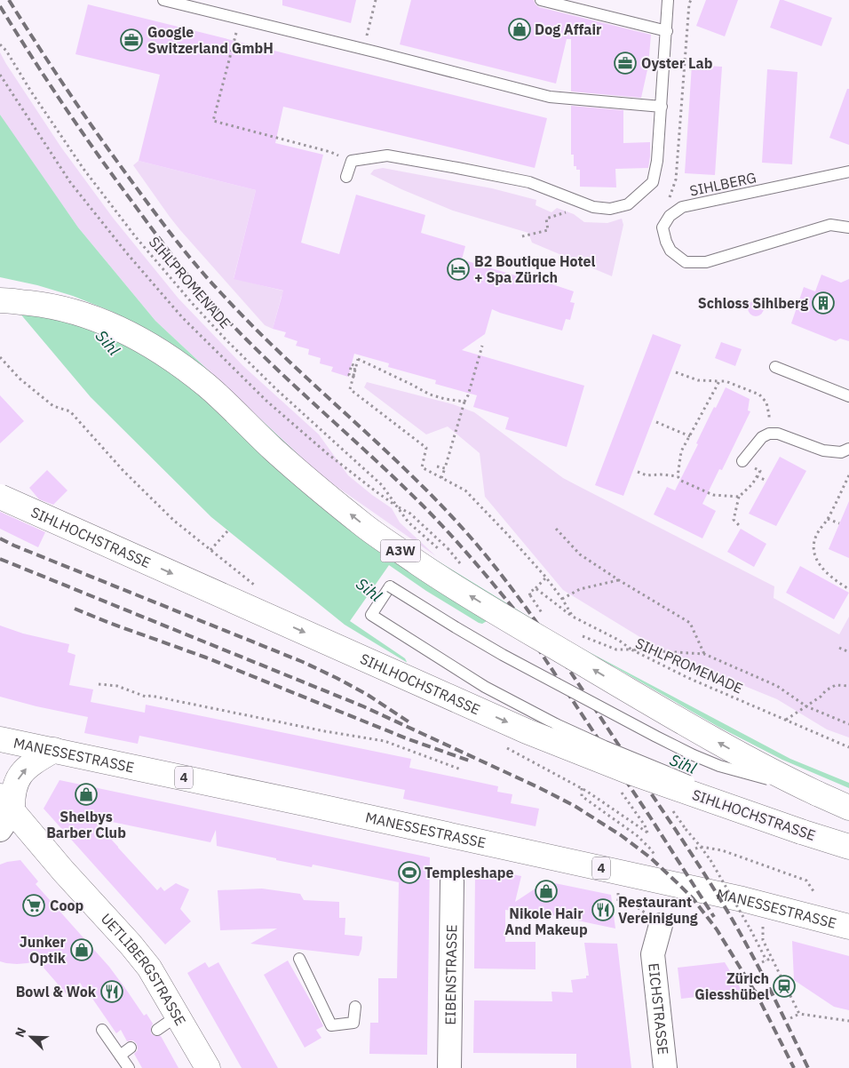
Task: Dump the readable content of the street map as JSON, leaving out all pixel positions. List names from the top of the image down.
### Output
{
  "streets": {
    "main road": [
      "SIHLHOCHSTRASSE",
      "A3W",
      "MANESSESTRASSE",
      "4",
      "UETLIBERGSTRASSE"
    ],
    "street": ["EIBENSTRASSE", "EICHSTRASSE"],
    "lane": ["SIHLBERG"],
    "path": ["SIHLPROMENADE"]
  },
  "water": ["Sihl"],
  "places": {
    "shop": [
      "Dog Affair",
      "Shelbys Barber Club",
      "Nikole Hair And Makeup",
      "Junker Optik"
    ],
    "office": ["Google Switzerland GmbH", "Oyster Lab"],
    "hotel": ["B2 Boutique Hotel + Spa Zürich"],
    "building": ["Schloss Sihlberg"],
    "sports": ["Templeshape"],
    "supermarket": ["Coop"],
    "restaurant": ["Restaurant Vereinigung", "Bowl & Wok"],
    "station": ["Zürich Giesshübel"]
  },
  "north": "top left"
}
